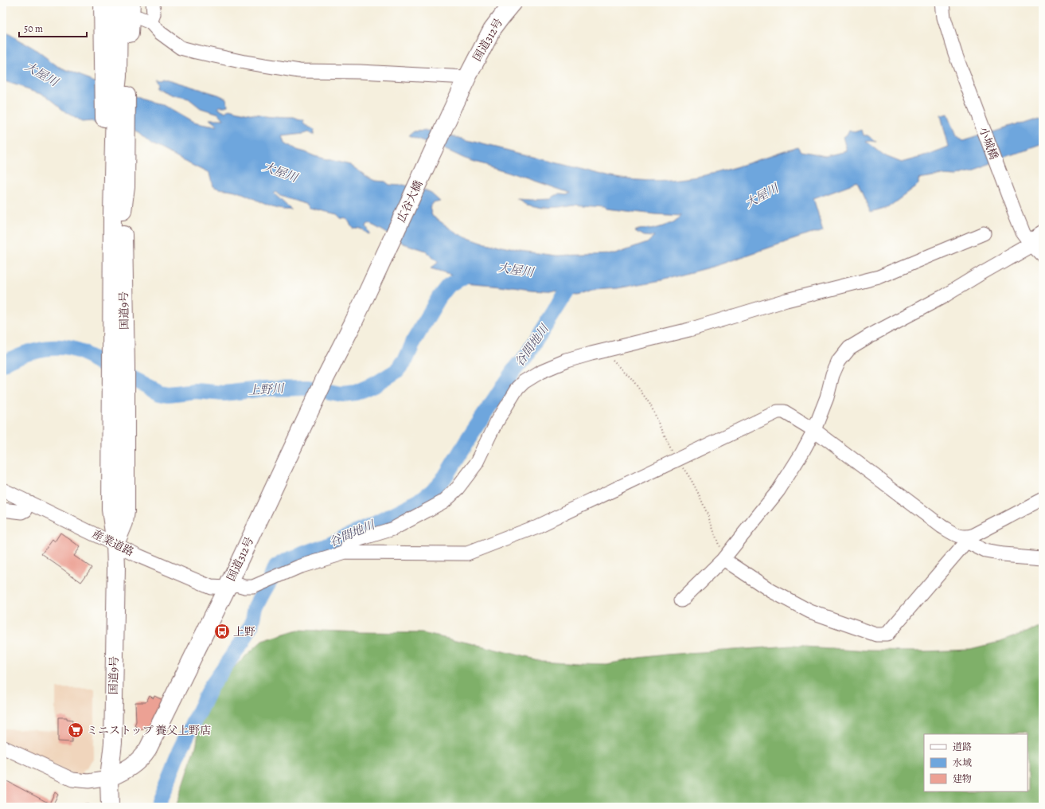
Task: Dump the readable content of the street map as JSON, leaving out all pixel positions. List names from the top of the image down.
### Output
{
  "streets": {
    "highway": ["国道312号", "広谷大橋", "国道9号"],
    "street": ["小城橋", "産業道路"]
  },
  "crossings": [
    ["国道312号", "広谷大橋"],
    ["国道312号", "国道9号"],
    ["国道312号", "産業道路"],
    ["国道9号", "産業道路"]
  ],
  "water": ["大屋川", "谷間地川", "上野川"],
  "places": {
    "bus stop": ["上野"],
    "supermarket": ["ミニストップ 養父上野店"]
  },
  "legend": ["道路", "水域", "建物"],
  "scale_bar": "50 m"
}
